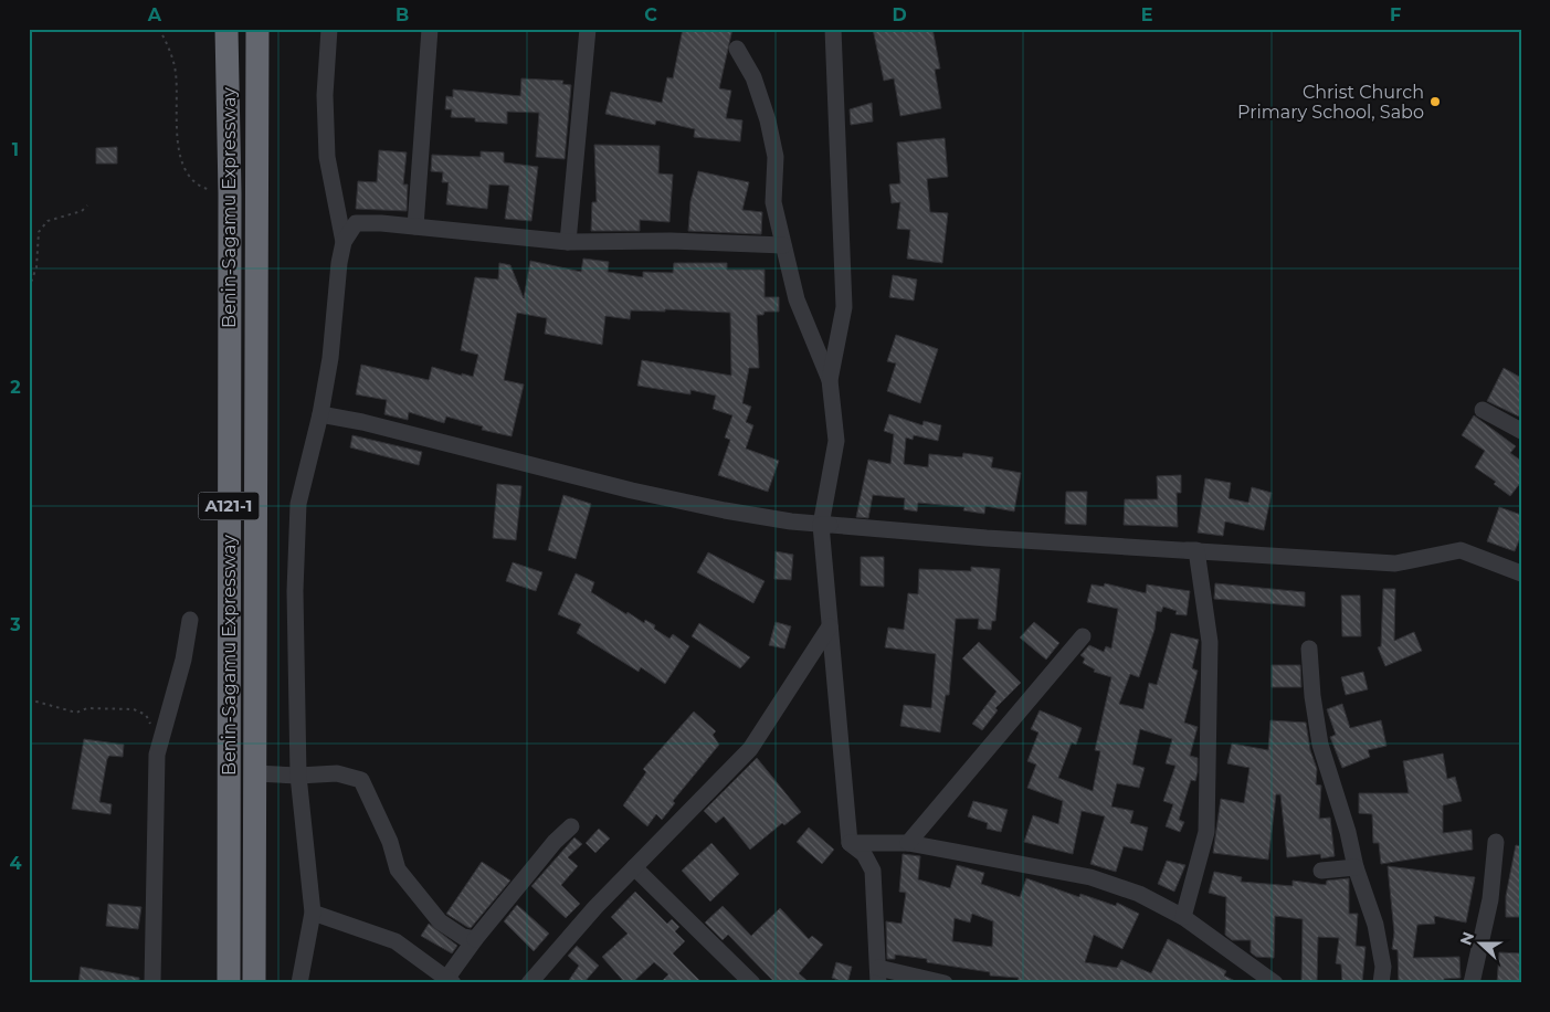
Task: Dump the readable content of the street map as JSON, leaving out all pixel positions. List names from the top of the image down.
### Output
{
  "streets": {
    "highway": ["Benin-Sagamu Expressway", "A121-1"]
  },
  "places": ["Christ Church Primary School, Sabo"],
  "north": "left",
  "grid": {
    "columns": [
      "A",
      "B",
      "C",
      "D",
      "E",
      "F"
    ],
    "rows": [
      "1",
      "2",
      "3",
      "4"
    ]
  }
}
